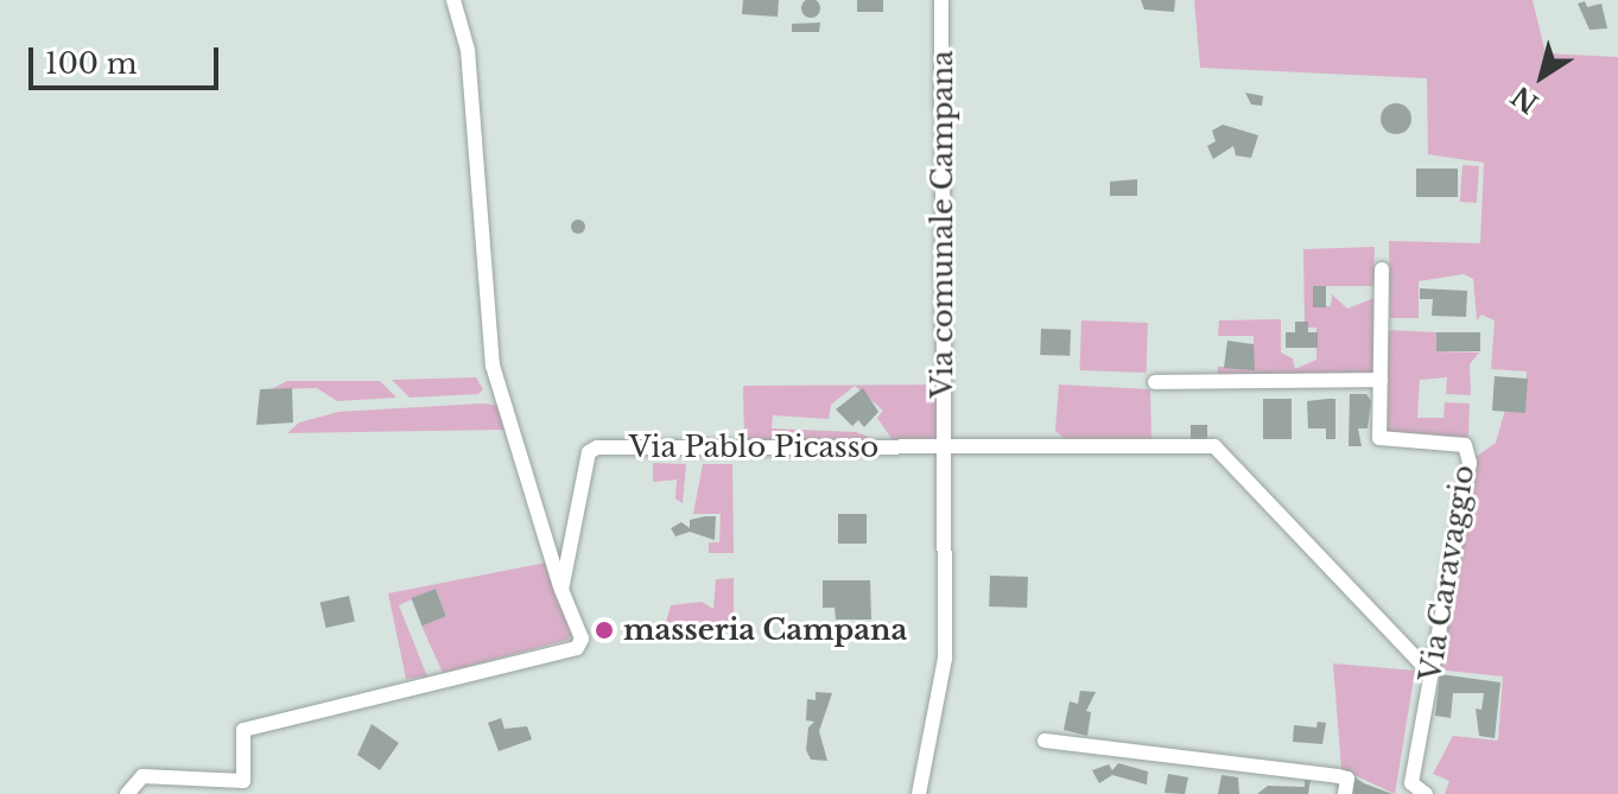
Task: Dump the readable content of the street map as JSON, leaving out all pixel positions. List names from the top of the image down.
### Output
{
  "streets": {
    "street": ["Via comunale Campana", "Via Pablo Picasso", "Via Caravaggio"]
  },
  "crossings": [
    ["Via comunale Campana", "Via Pablo Picasso"],
    ["Via Pablo Picasso", "Via Caravaggio"]
  ],
  "places": ["masseria Campana"],
  "scale_bar": "100 m",
  "north": "bottom left"
}
